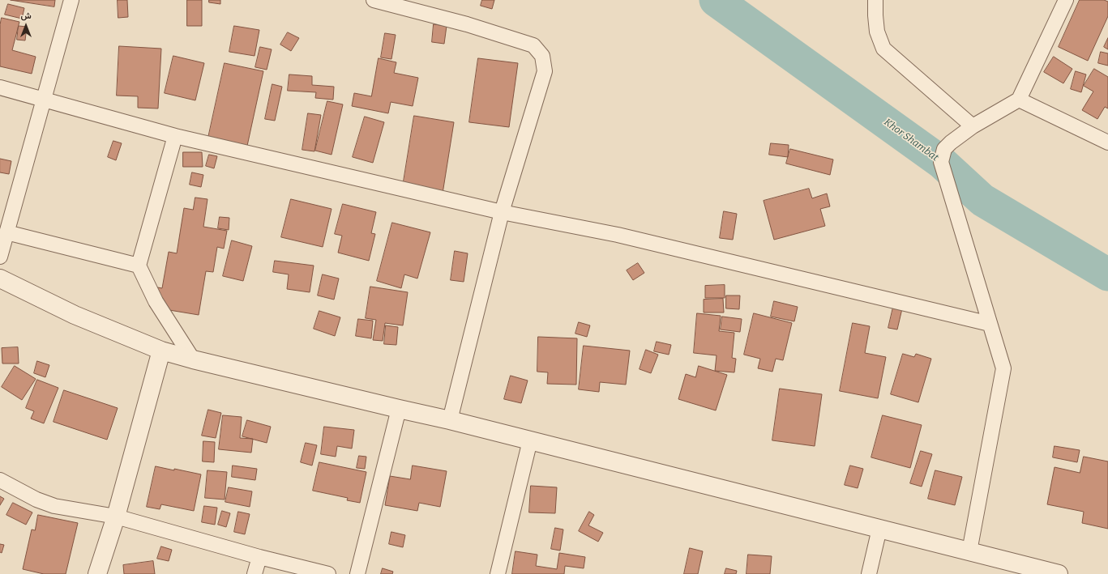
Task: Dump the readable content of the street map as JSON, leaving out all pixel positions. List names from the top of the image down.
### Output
{
  "water": ["Khor Shambat"],
  "north": "top"
}
